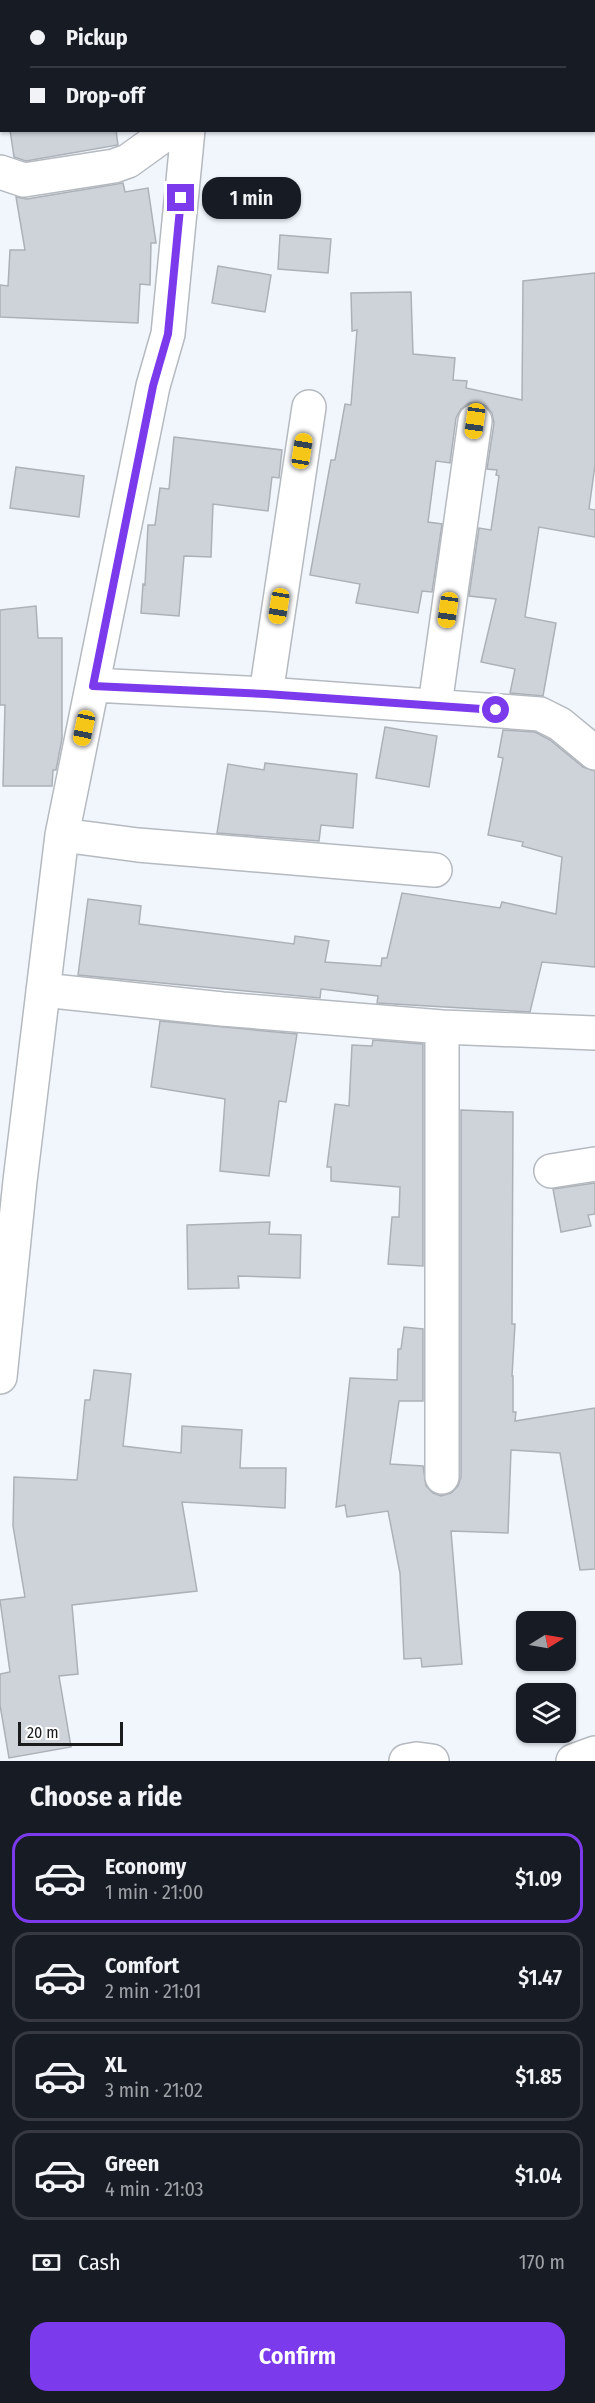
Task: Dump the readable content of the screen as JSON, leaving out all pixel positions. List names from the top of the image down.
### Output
{
  "scale_bar": "20 m",
  "north": "right",
  "page": {
    "banner": ["Pickup", "Drop-off"],
    "bubble": "1 min",
    "scale": "20 m",
    "heading": "Choose a ride",
    "list": [
      {
        "name": "Economy",
        "note": "1 min · 21:00",
        "value": "$1.09"
      },
      {
        "name": "Comfort",
        "note": "2 min · 21:01",
        "value": "$1.47"
      },
      {
        "name": "XL",
        "note": "3 min · 21:02",
        "value": "$1.85"
      },
      {
        "name": "Green",
        "note": "4 min · 21:03",
        "value": "$1.04"
      }
    ],
    "pay": ["Cash", "170 m"],
    "buttons": "Confirm"
  }
}
